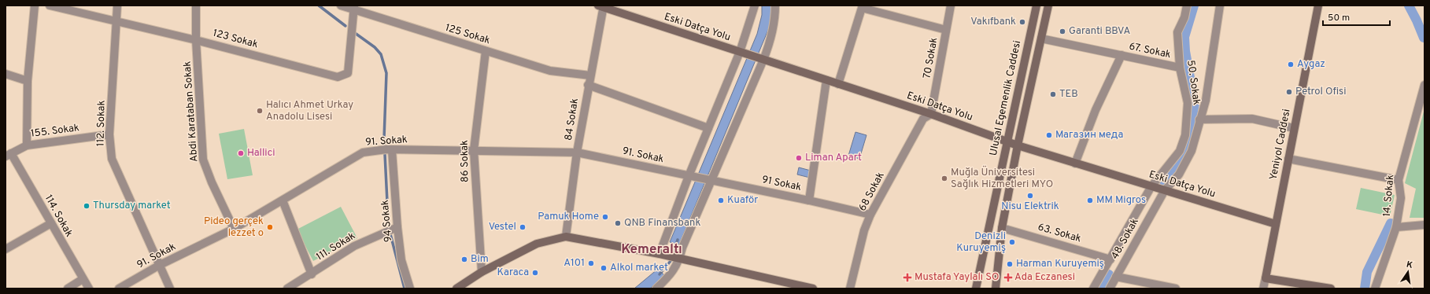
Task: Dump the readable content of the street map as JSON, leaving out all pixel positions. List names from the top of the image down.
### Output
{
  "streets": {
    "street": [
      "Eski Datça Yolu",
      "125 Sokak",
      "123 Sokak",
      "67. Sokak",
      "70 Sokak",
      "50. Sokak",
      "Ulusal Egemenlik Caddesi",
      "Abdi Karataban Sokak",
      "84 Sokak",
      "112. Sokak",
      "155. Sokak",
      "91. Sokak",
      "Yeniyol Caddesi",
      "86 Sokak",
      "91 Sokak",
      "68 Sokak",
      "14. Sokak",
      "114. Sokak",
      "94 Sokak",
      "63. Sokak",
      "48. Sokak",
      "111. Sokak"
    ]
  },
  "crossings": [
    ["Eski Datça Yolu", "70 Sokak"],
    ["Eski Datça Yolu", "50. Sokak"],
    ["Eski Datça Yolu", "Ulusal Egemenlik Caddesi"],
    ["Eski Datça Yolu", "84 Sokak"],
    ["Eski Datça Yolu", "Yeniyol Caddesi"],
    ["Eski Datça Yolu", "68 Sokak"],
    ["Eski Datça Yolu", "48. Sokak"],
    ["125 Sokak", "123 Sokak"],
    ["125 Sokak", "84 Sokak"],
    ["125 Sokak", "86 Sokak"],
    ["123 Sokak", "Abdi Karataban Sokak"],
    ["123 Sokak", "112. Sokak"],
    ["67. Sokak", "50. Sokak"],
    ["67. Sokak", "Ulusal Egemenlik Caddesi"],
    ["70 Sokak", "68 Sokak"],
    ["50. Sokak", "63. Sokak"],
    ["Ulusal Egemenlik Caddesi", "63. Sokak"],
    ["Abdi Karataban Sokak", "91. Sokak"],
    ["84 Sokak", "91. Sokak"],
    ["112. Sokak", "155. Sokak"],
    ["112. Sokak", "91. Sokak"],
    ["155. Sokak", "114. Sokak"],
    ["91. Sokak", "86 Sokak"],
    ["91. Sokak", "91 Sokak"],
    ["91. Sokak", "94 Sokak"],
    ["91 Sokak", "68 Sokak"],
    ["94 Sokak", "111. Sokak"]
  ],
  "districts": ["Kemeraltı"],
  "places": {
    "other": [
      "Vakıfbank",
      "Garanti BBVA",
      "Aygaz",
      "Petrol Ofisi",
      "TEB",
      "Halıcı Ahmet Urkay Anadolu Lisesi",
      "Магазин меда",
      "Hallici",
      "Liman Apart",
      "Muğla Üniversitesi Sağlık Hizmetleri MYO",
      "Nisu Elektrik",
      "Kuaför",
      "MM Migros",
      "Thursday market",
      "Pamuk Home",
      "QNB Finansbank",
      "Pideo gerçek lezzet o",
      "Vestel",
      "Denizli Kuruyemiş",
      "Bim",
      "A101",
      "Harman Kuruyemiş",
      "Alkol market",
      "Karaca"
    ],
    "health": ["Mustafa Yaylalı SO", "Ada Eczanesi"]
  },
  "scale_bar": "50 m",
  "north": "top"
}
